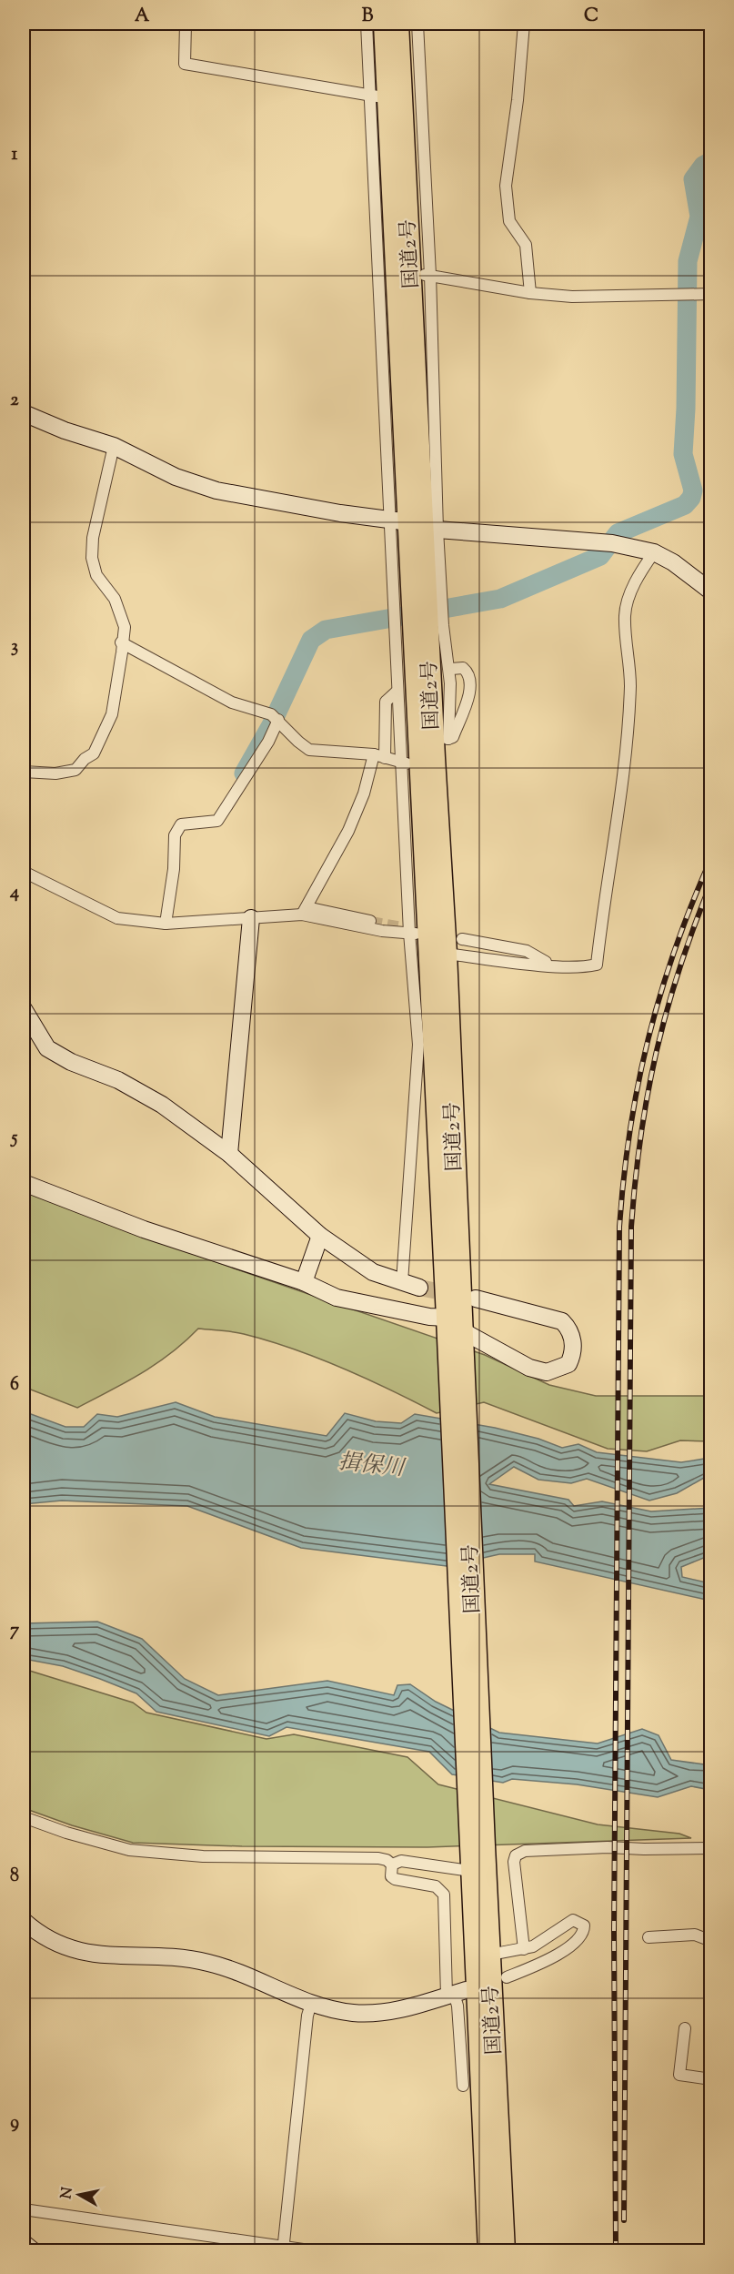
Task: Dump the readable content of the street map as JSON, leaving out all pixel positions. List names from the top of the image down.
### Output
{
  "streets": {
    "highway": ["国道2号"]
  },
  "water": ["揖保川"],
  "north": "left",
  "grid": {
    "columns": ["A", "B", "C"],
    "rows": [
      "1",
      "2",
      "3",
      "4",
      "5",
      "6",
      "7",
      "8",
      "9"
    ]
  }
}
